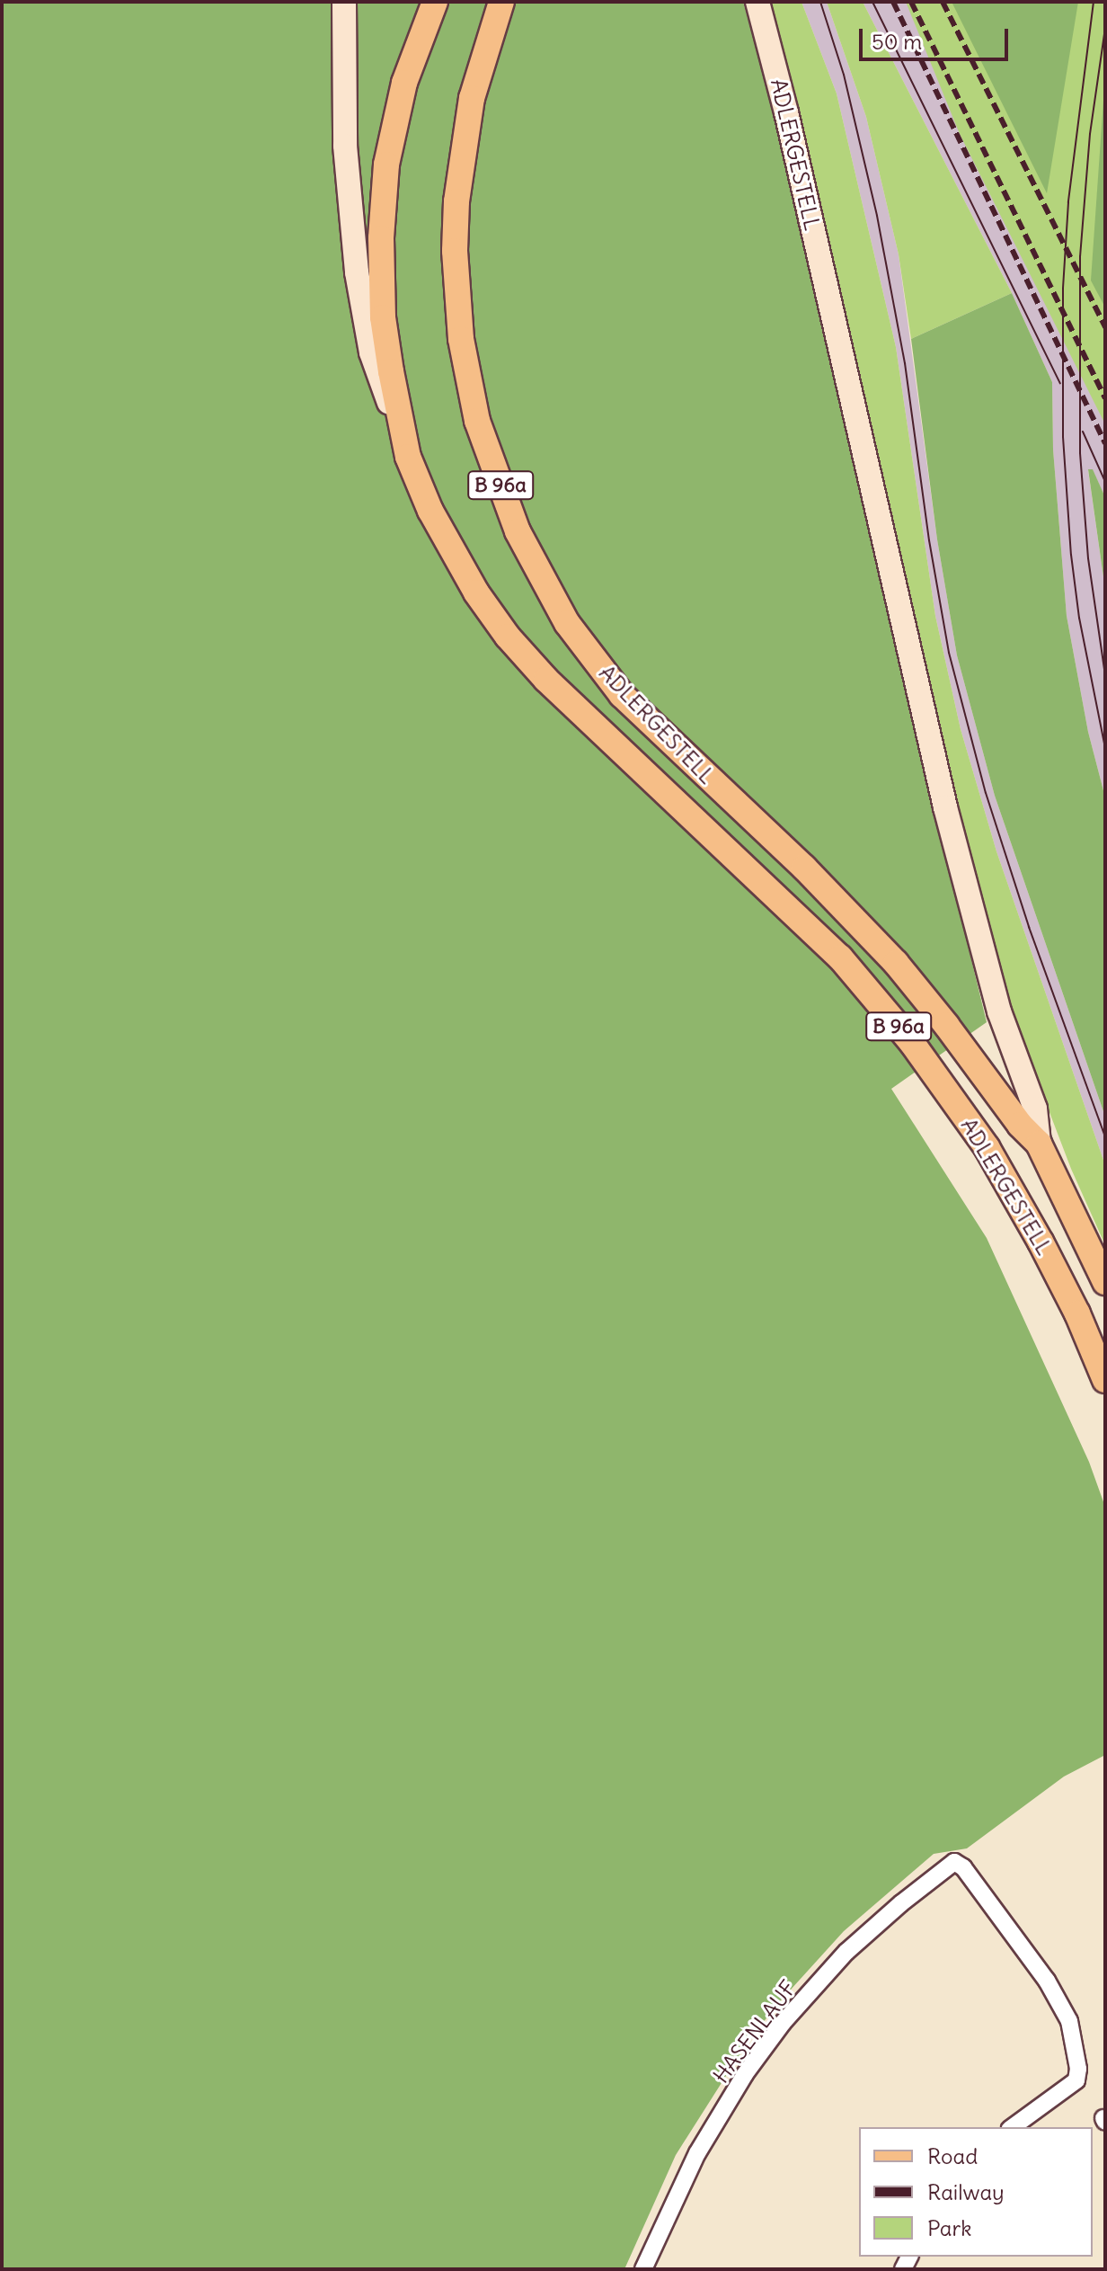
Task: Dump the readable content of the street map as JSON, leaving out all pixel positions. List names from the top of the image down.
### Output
{
  "streets": {
    "main road": ["ADLERGESTELL", "B 96a"],
    "street": ["HASENLAUF"]
  },
  "legend": ["Road", "Railway", "Park"],
  "scale_bar": "50 m"
}
